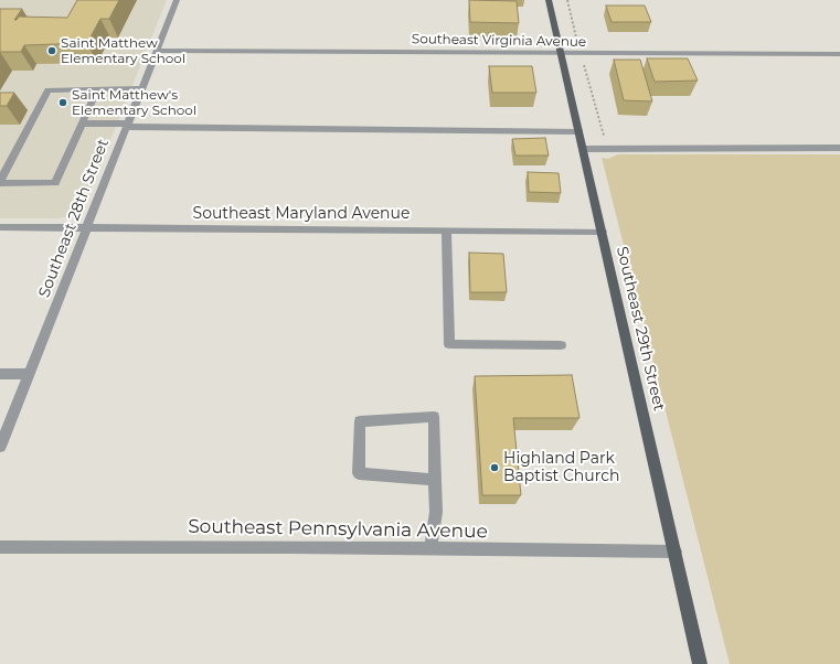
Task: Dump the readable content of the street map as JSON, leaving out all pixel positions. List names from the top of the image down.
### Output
{
  "streets": {
    "main road": ["Southeast 29th Street"],
    "street": [
      "Southeast Virginia Avenue",
      "Southeast Maryland Avenue",
      "Southeast 28th Street",
      "Southeast Pennsylvania Avenue"
    ]
  },
  "crossings": [
    ["Southeast Virginia Avenue", "Southeast 28th Street"],
    ["Southeast Virginia Avenue", "Southeast 29th Street"],
    ["Southeast Maryland Avenue", "Southeast 28th Street"],
    ["Southeast Maryland Avenue", "Southeast 29th Street"],
    ["Southeast 29th Street", "Southeast Pennsylvania Avenue"]
  ],
  "places": ["Saint Matthew Elementary School", "Saint Matthew's Elementary School", "Highland Park Baptist Church"]
}
